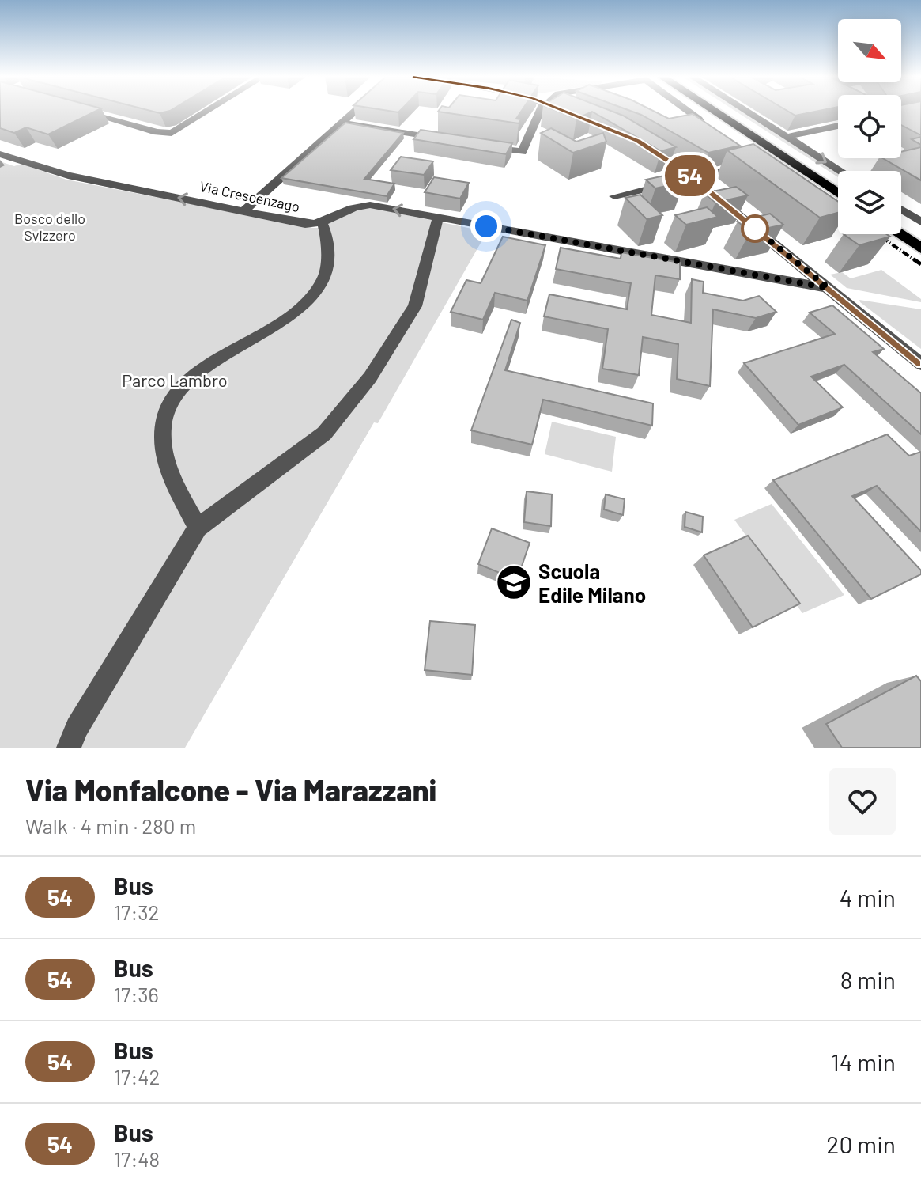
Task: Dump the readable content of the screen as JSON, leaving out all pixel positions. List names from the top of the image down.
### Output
{
  "streets": {
    "street": ["Via Crescenzago"]
  },
  "parks": ["Bosco dello Svizzero", "Parco Lambro"],
  "places": {
    "school or university": ["Scuola Edile Milano"]
  },
  "lines": ["bus line 54"],
  "north": "bottom right",
  "page": {
    "on_map": "54",
    "heading": ["Via Monfalcone - Via Marazzani", "Walk · 4 min · 280 m"],
    "list": [
      {
        "mark": "54",
        "name": "Bus",
        "note": "17:32",
        "value": "4 min"
      },
      {
        "mark": "54",
        "name": "Bus",
        "note": "17:36",
        "value": "8 min"
      },
      {
        "mark": "54",
        "name": "Bus",
        "note": "17:42",
        "value": "14 min"
      },
      {
        "mark": "54",
        "name": "Bus",
        "note": "17:48",
        "value": "20 min"
      }
    ]
  }
}
